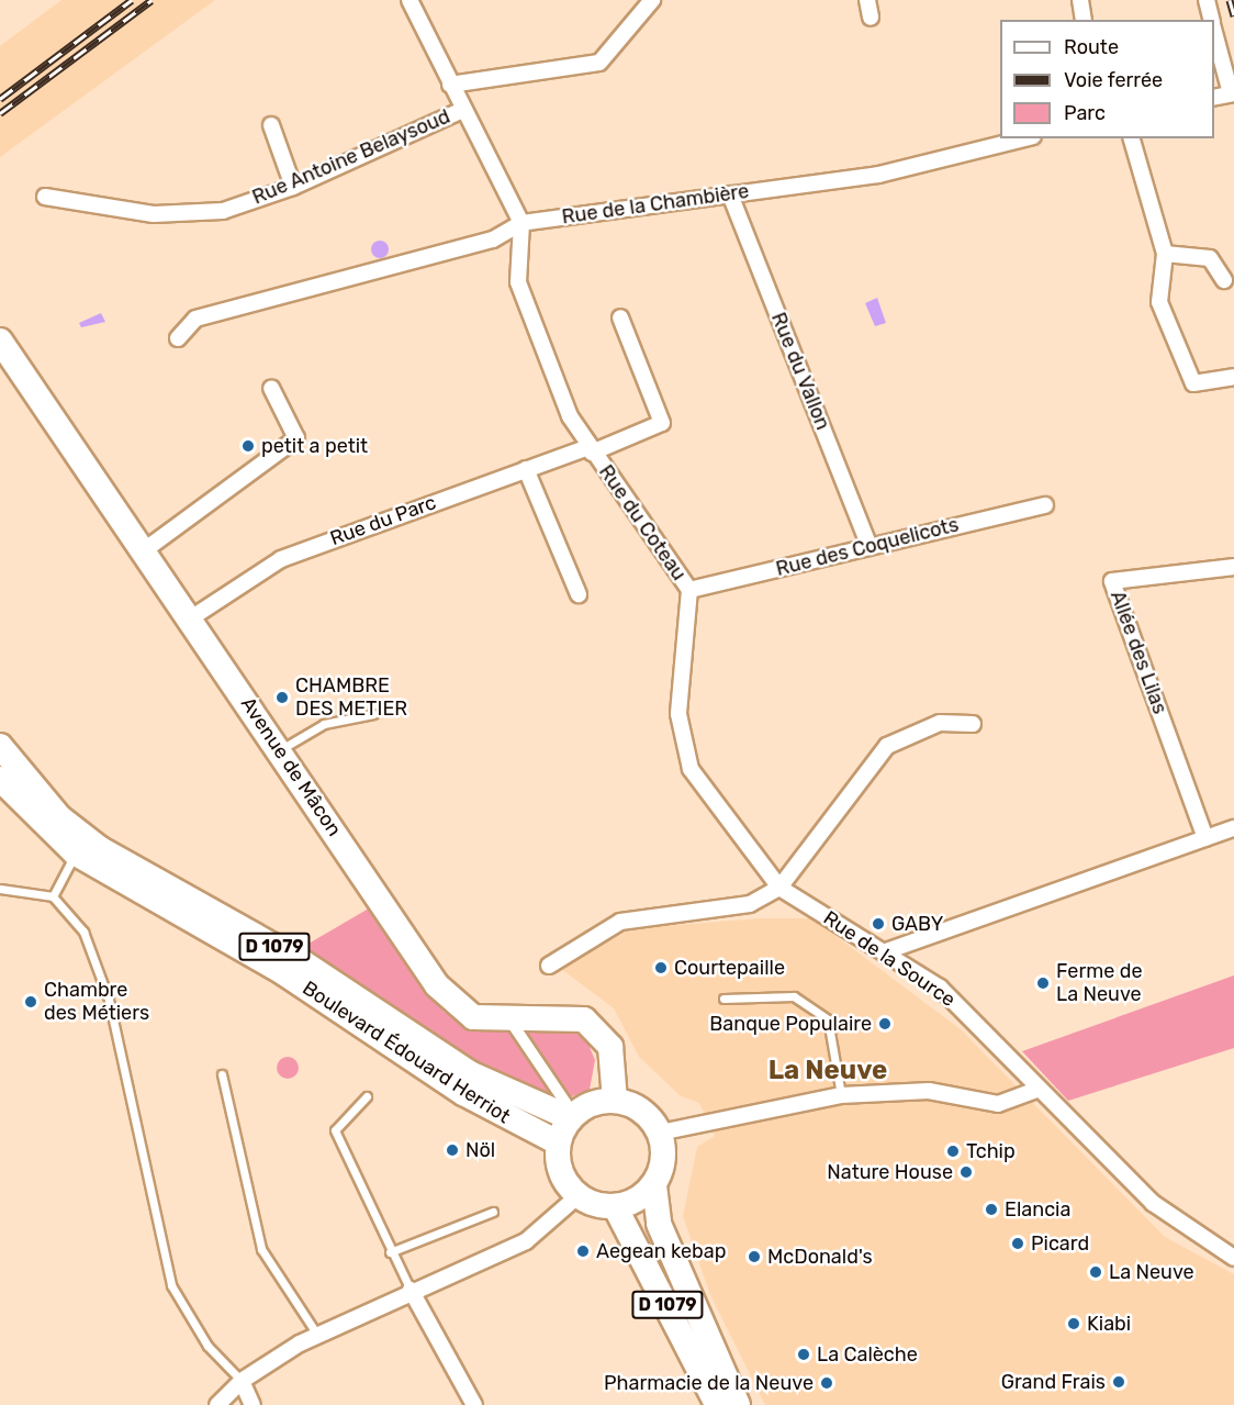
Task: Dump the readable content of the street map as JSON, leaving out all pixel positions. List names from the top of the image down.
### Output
{
  "streets": {
    "main road": ["Avenue de Mâcon", "D 1079", "Boulevard Édouard Herriot"],
    "street": [
      "Rue Antoine Belaysoud",
      "Rue de la Chambière",
      "Rue du Vallon",
      "Rue du Parc",
      "Rue du Coteau",
      "Rue des Coquelicots",
      "Allée des Lilas",
      "Rue de la Source"
    ]
  },
  "crossings": [
    ["Rue de la Chambière", "Rue du Vallon"],
    ["Rue de la Chambière", "Rue du Coteau"],
    ["Rue du Vallon", "Rue des Coquelicots"],
    ["Rue du Parc", "Rue du Coteau"],
    ["Rue du Parc", "Avenue de Mâcon"],
    ["Rue du Coteau", "Rue des Coquelicots"],
    ["Rue du Coteau", "Rue de la Source"],
    ["Avenue de Mâcon", "D 1079"],
    ["Avenue de Mâcon", "Boulevard Édouard Herriot"],
    ["D 1079", "Boulevard Édouard Herriot"]
  ],
  "districts": ["La Neuve"],
  "places": [
    "petit a petit",
    "CHAMBRE DES METIER",
    "GABY",
    "Courtepaille",
    "Ferme de La Neuve",
    "Chambre des Métiers",
    "Banque Populaire",
    "Nöl",
    "Tchip",
    "Nature House",
    "Elancia",
    "Picard",
    "Aegean kebap",
    "McDonald's",
    "La Neuve",
    "Kiabi",
    "La Calèche",
    "Grand Frais",
    "Pharmacie de la Neuve"
  ],
  "legend": ["Route", "Voie ferrée", "Parc"]
}
